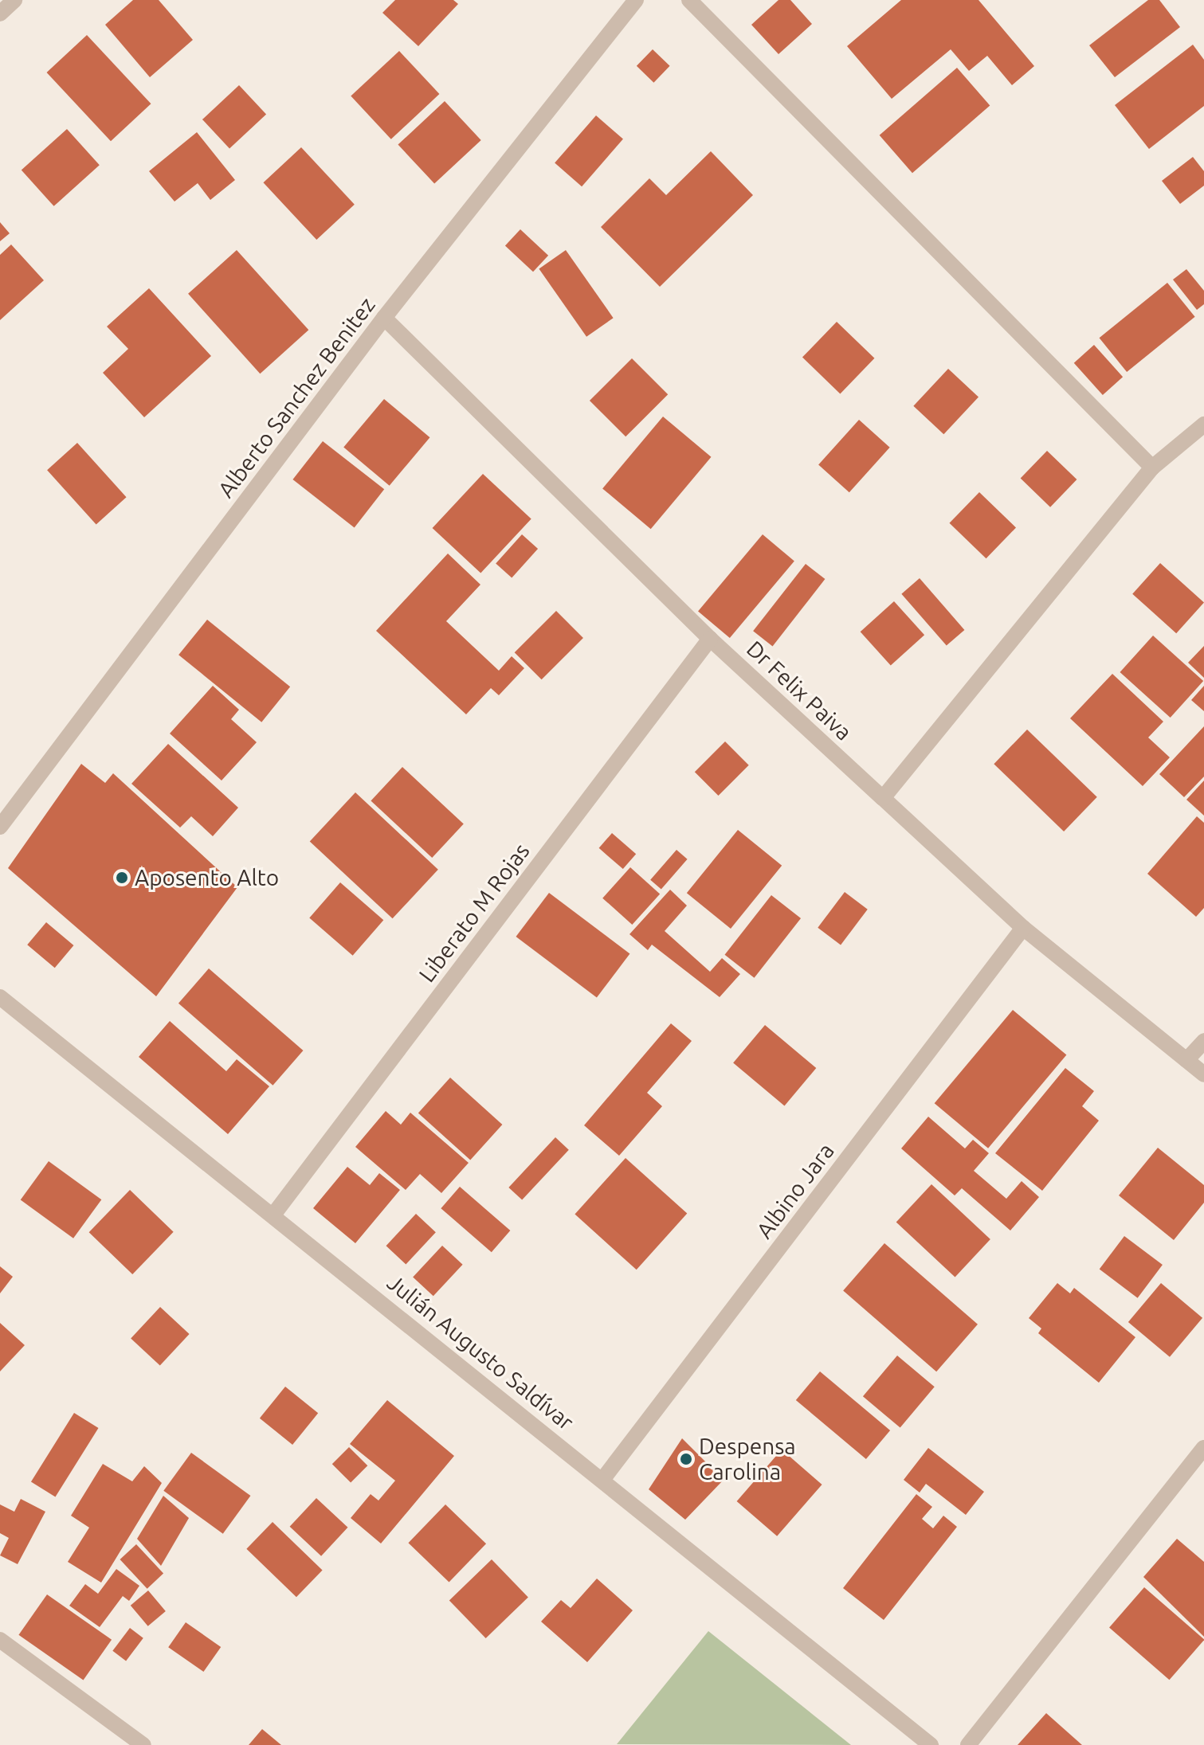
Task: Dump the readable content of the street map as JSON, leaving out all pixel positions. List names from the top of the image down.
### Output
{
  "streets": {
    "street": [
      "Alberto Sanchez Benitez",
      "Dr Felix Paiva",
      "Liberato M Rojas",
      "Albino Jara",
      "Julián Augusto Saldívar"
    ]
  },
  "crossings": [
    ["Alberto Sanchez Benitez", "Dr Felix Paiva"],
    ["Dr Felix Paiva", "Liberato M Rojas"],
    ["Dr Felix Paiva", "Albino Jara"],
    ["Liberato M Rojas", "Julián Augusto Saldívar"],
    ["Albino Jara", "Julián Augusto Saldívar"]
  ],
  "places": ["Aposento Alto", "Despensa Carolina"]
}
